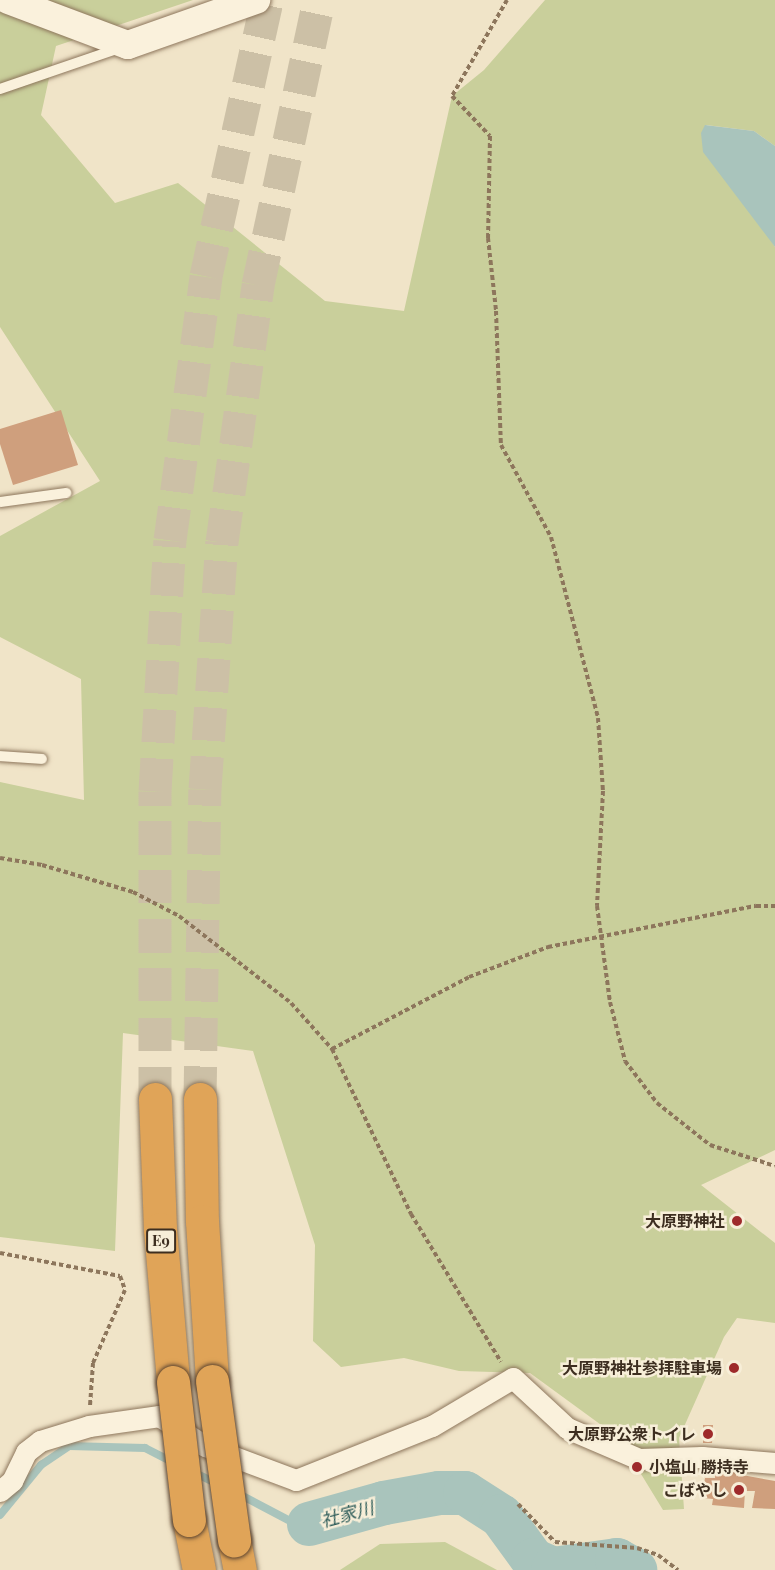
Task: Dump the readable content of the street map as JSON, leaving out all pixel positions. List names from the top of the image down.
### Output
{
  "streets": {
    "highway": ["E9"]
  },
  "water": ["社家川"],
  "places": [
    "大原野神社",
    "大原野神社参拝駐車場",
    "大原野公衆トイレ",
    "小塩山 勝持寺",
    "こばやし"
  ]
}
